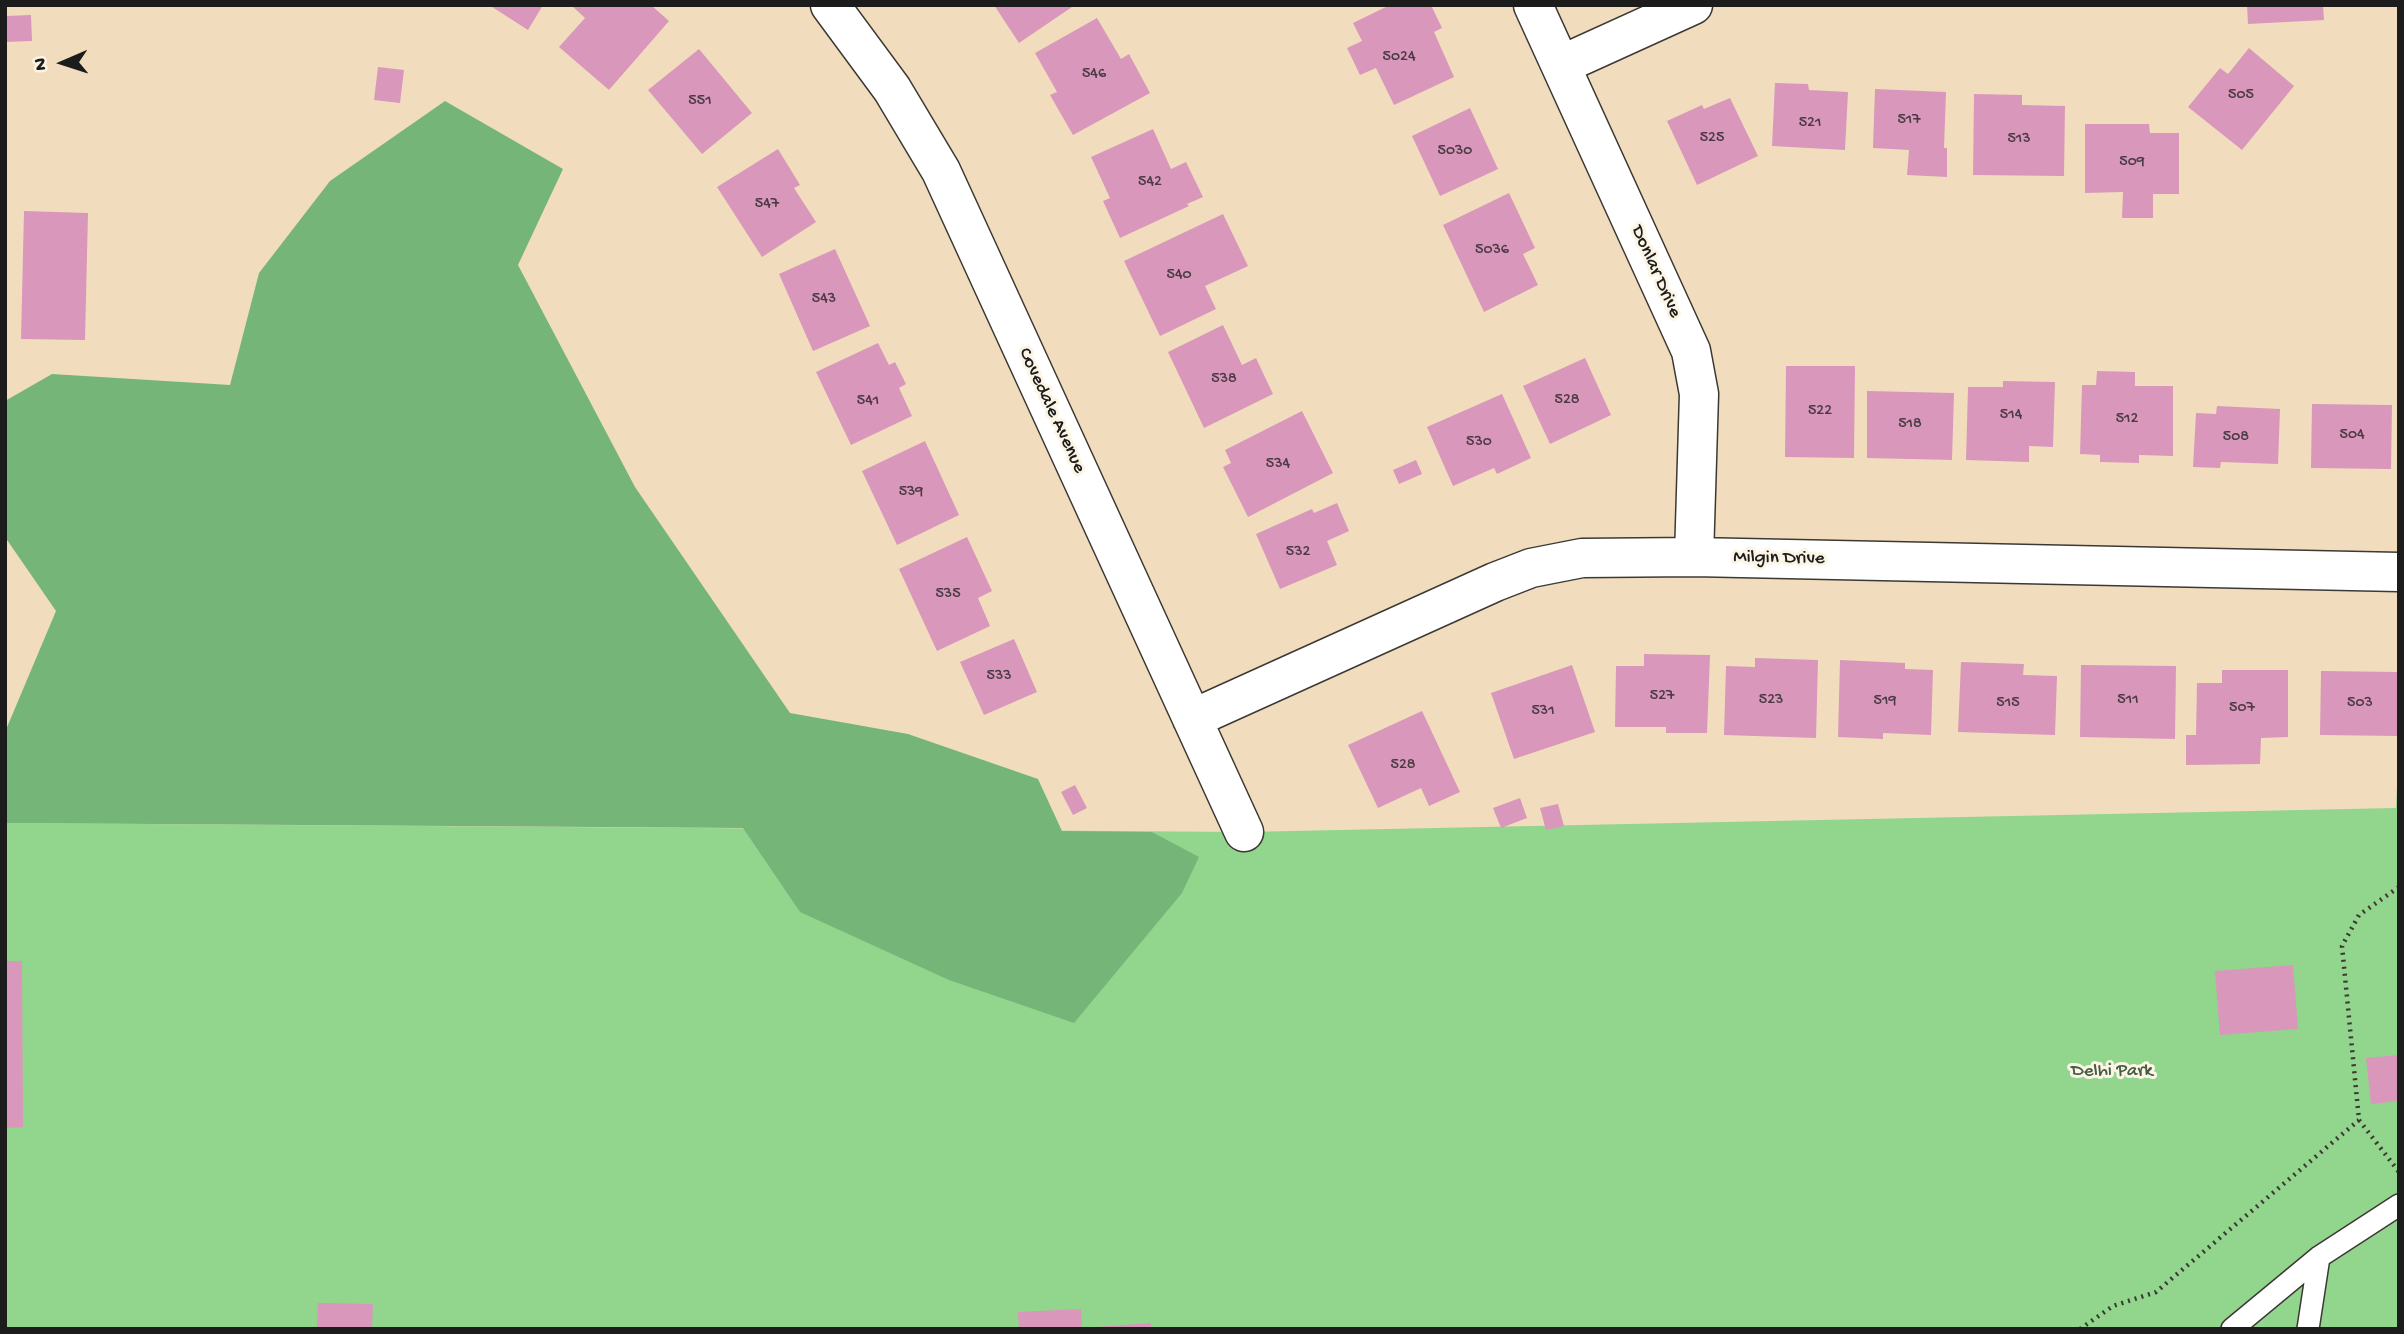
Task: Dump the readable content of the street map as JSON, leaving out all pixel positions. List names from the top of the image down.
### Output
{
  "streets": {
    "street": ["Donlar Drive", "Covedale Avenue", "Milgin Drive"]
  },
  "crossings": [
    ["Donlar Drive", "Milgin Drive"],
    ["Covedale Avenue", "Milgin Drive"]
  ],
  "parks": ["Delhi Park"],
  "house_numbers": [
    "5024",
    "546",
    "505",
    "551",
    "517",
    "521",
    "525",
    "513",
    "5030",
    "509",
    "542",
    "547",
    "5036",
    "540",
    "543",
    "538",
    "528",
    "541",
    "522",
    "514",
    "512",
    "518",
    "504",
    "508",
    "530",
    "534",
    "539",
    "532",
    "535",
    "533",
    "527",
    "523",
    "511",
    "519",
    "515",
    "503",
    "507",
    "531",
    "528"
  ],
  "north": "left"
}
